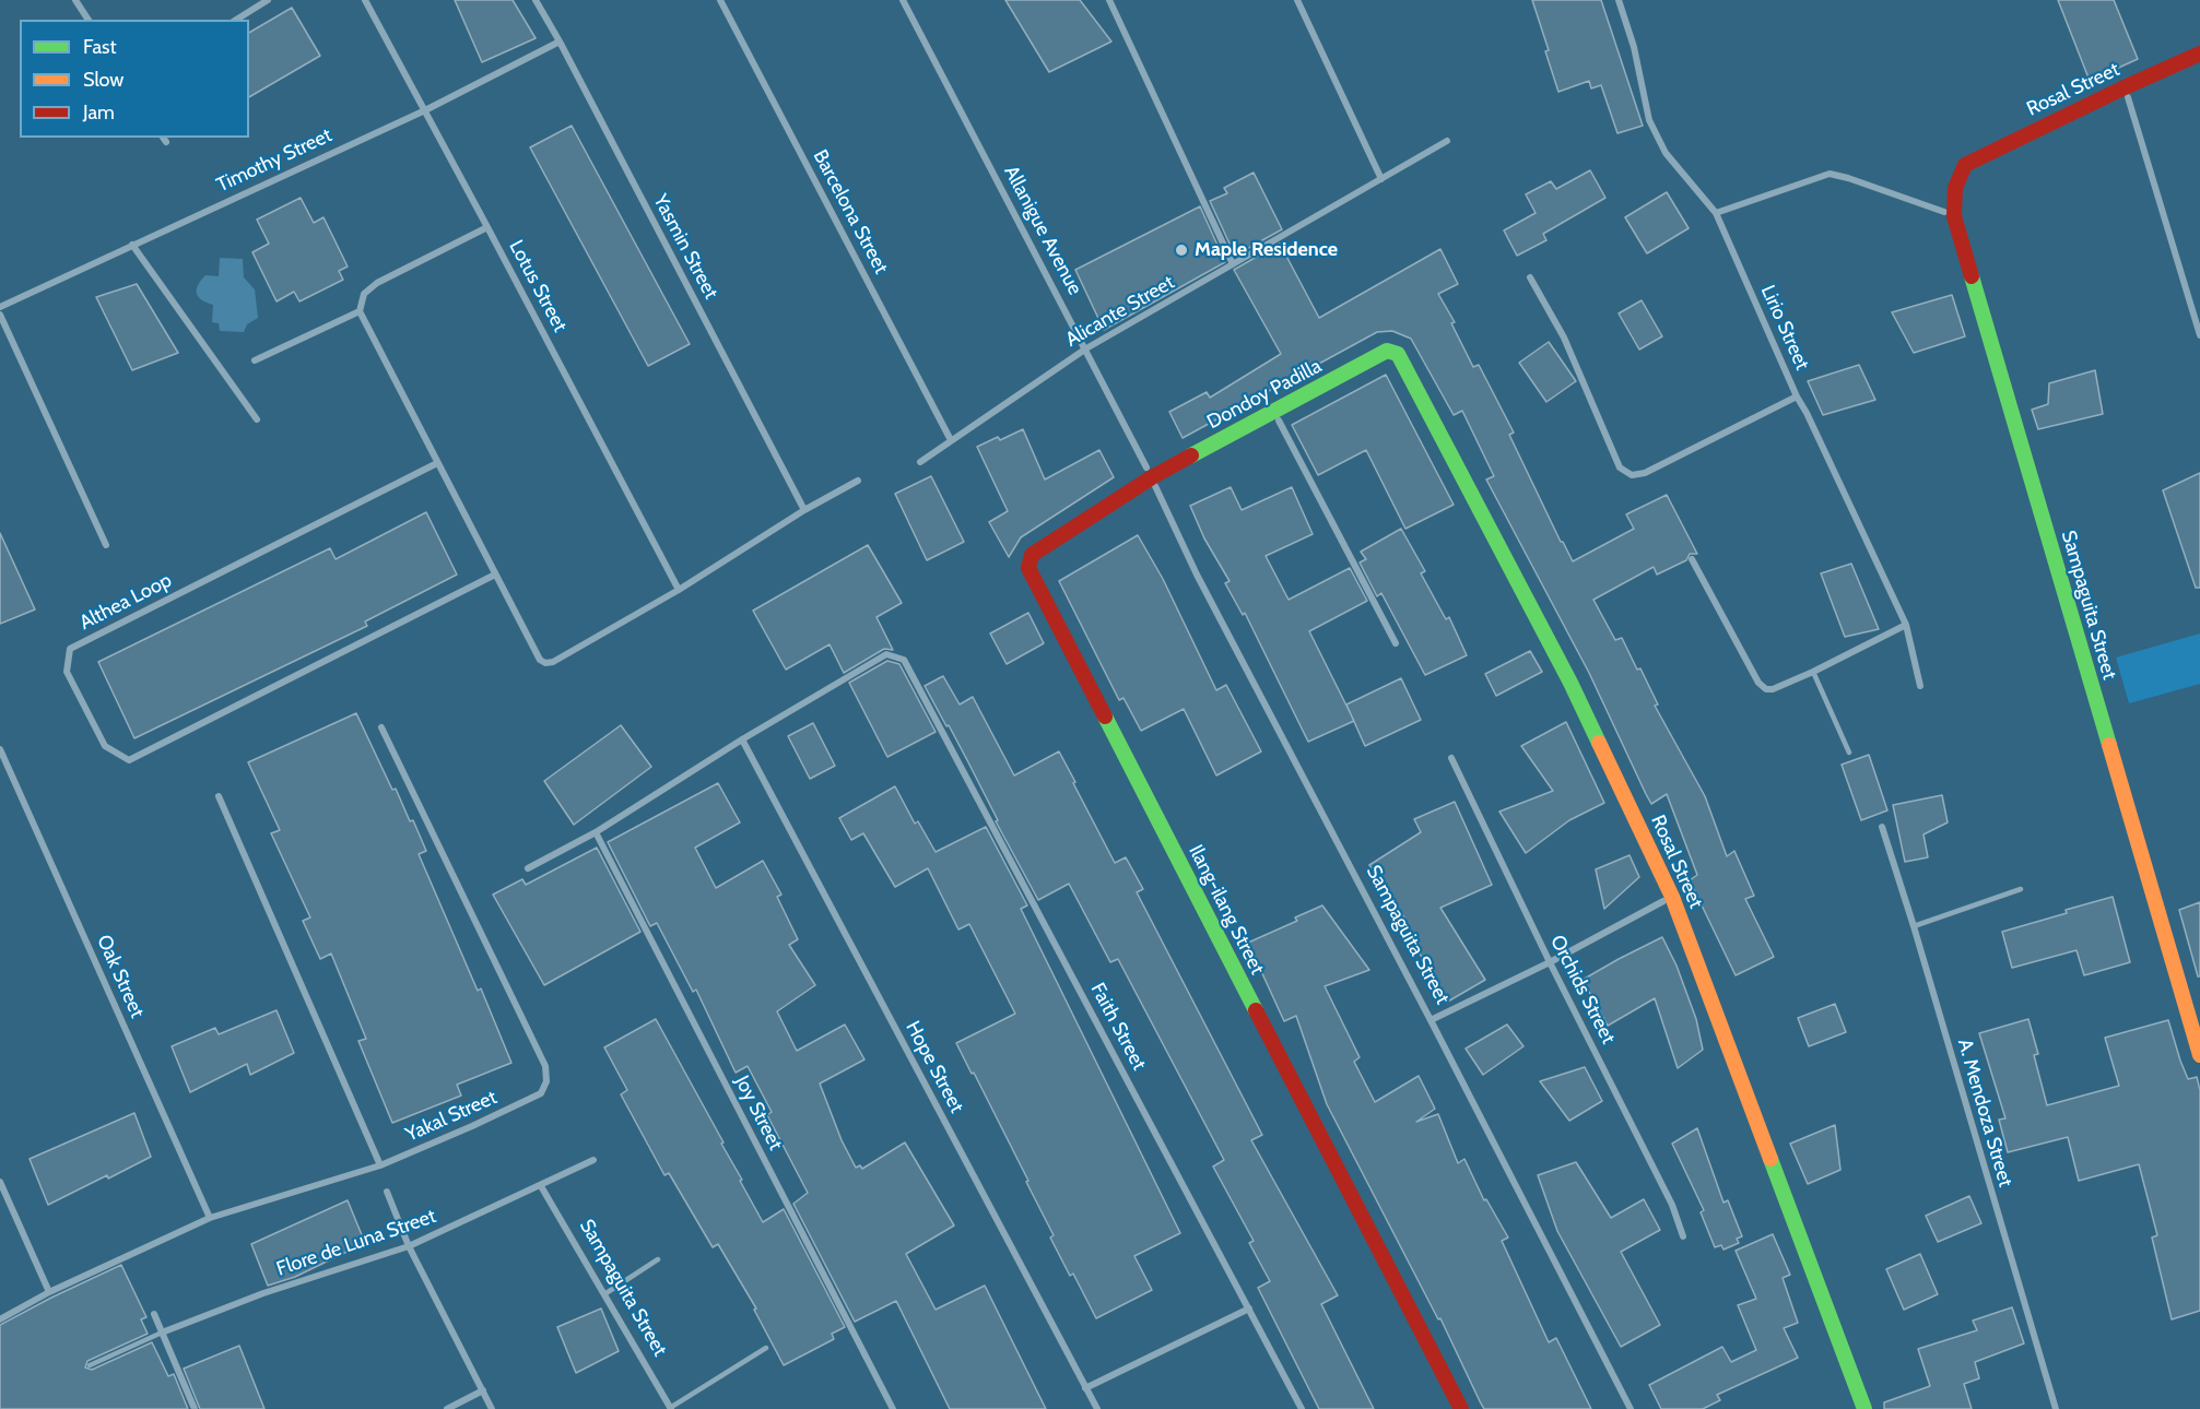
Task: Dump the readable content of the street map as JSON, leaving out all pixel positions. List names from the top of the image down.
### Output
{
  "streets": {
    "street": [
      "Rosal Street",
      "Timothy Street",
      "Barcelona Street",
      "Allanigue Avenue",
      "Yasmin Street",
      "Lotus Street",
      "Alicante Street",
      "Lirio Street",
      "Dondoy Padilla",
      "Althea Loop",
      "Sampaguita Street",
      "Ilang-ilang Street",
      "Oak Street",
      "Orchids Street",
      "Faith Street",
      "Hope Street",
      "Joy Street",
      "A. Mendoza Street",
      "Yakal Street",
      "Flore de Luna Street"
    ]
  },
  "crossings": [
    ["Rosal Street", "Dondoy Padilla"],
    ["Rosal Street", "Sampaguita Street"],
    ["Timothy Street", "Yasmin Street"],
    ["Timothy Street", "Lotus Street"],
    ["Barcelona Street", "Alicante Street"],
    ["Allanigue Avenue", "Alicante Street"],
    ["Allanigue Avenue", "Dondoy Padilla"],
    ["Allanigue Avenue", "Sampaguita Street"],
    ["Allanigue Avenue", "Ilang-ilang Street"],
    ["Dondoy Padilla", "Sampaguita Street"],
    ["Dondoy Padilla", "Ilang-ilang Street"],
    ["Sampaguita Street", "Ilang-ilang Street"],
    ["Sampaguita Street", "Flore de Luna Street"],
    ["Oak Street", "Yakal Street"],
    ["Faith Street", "Hope Street"]
  ],
  "places": ["Maple Residence"],
  "legend": ["Fast", "Slow", "Jam"]
}
